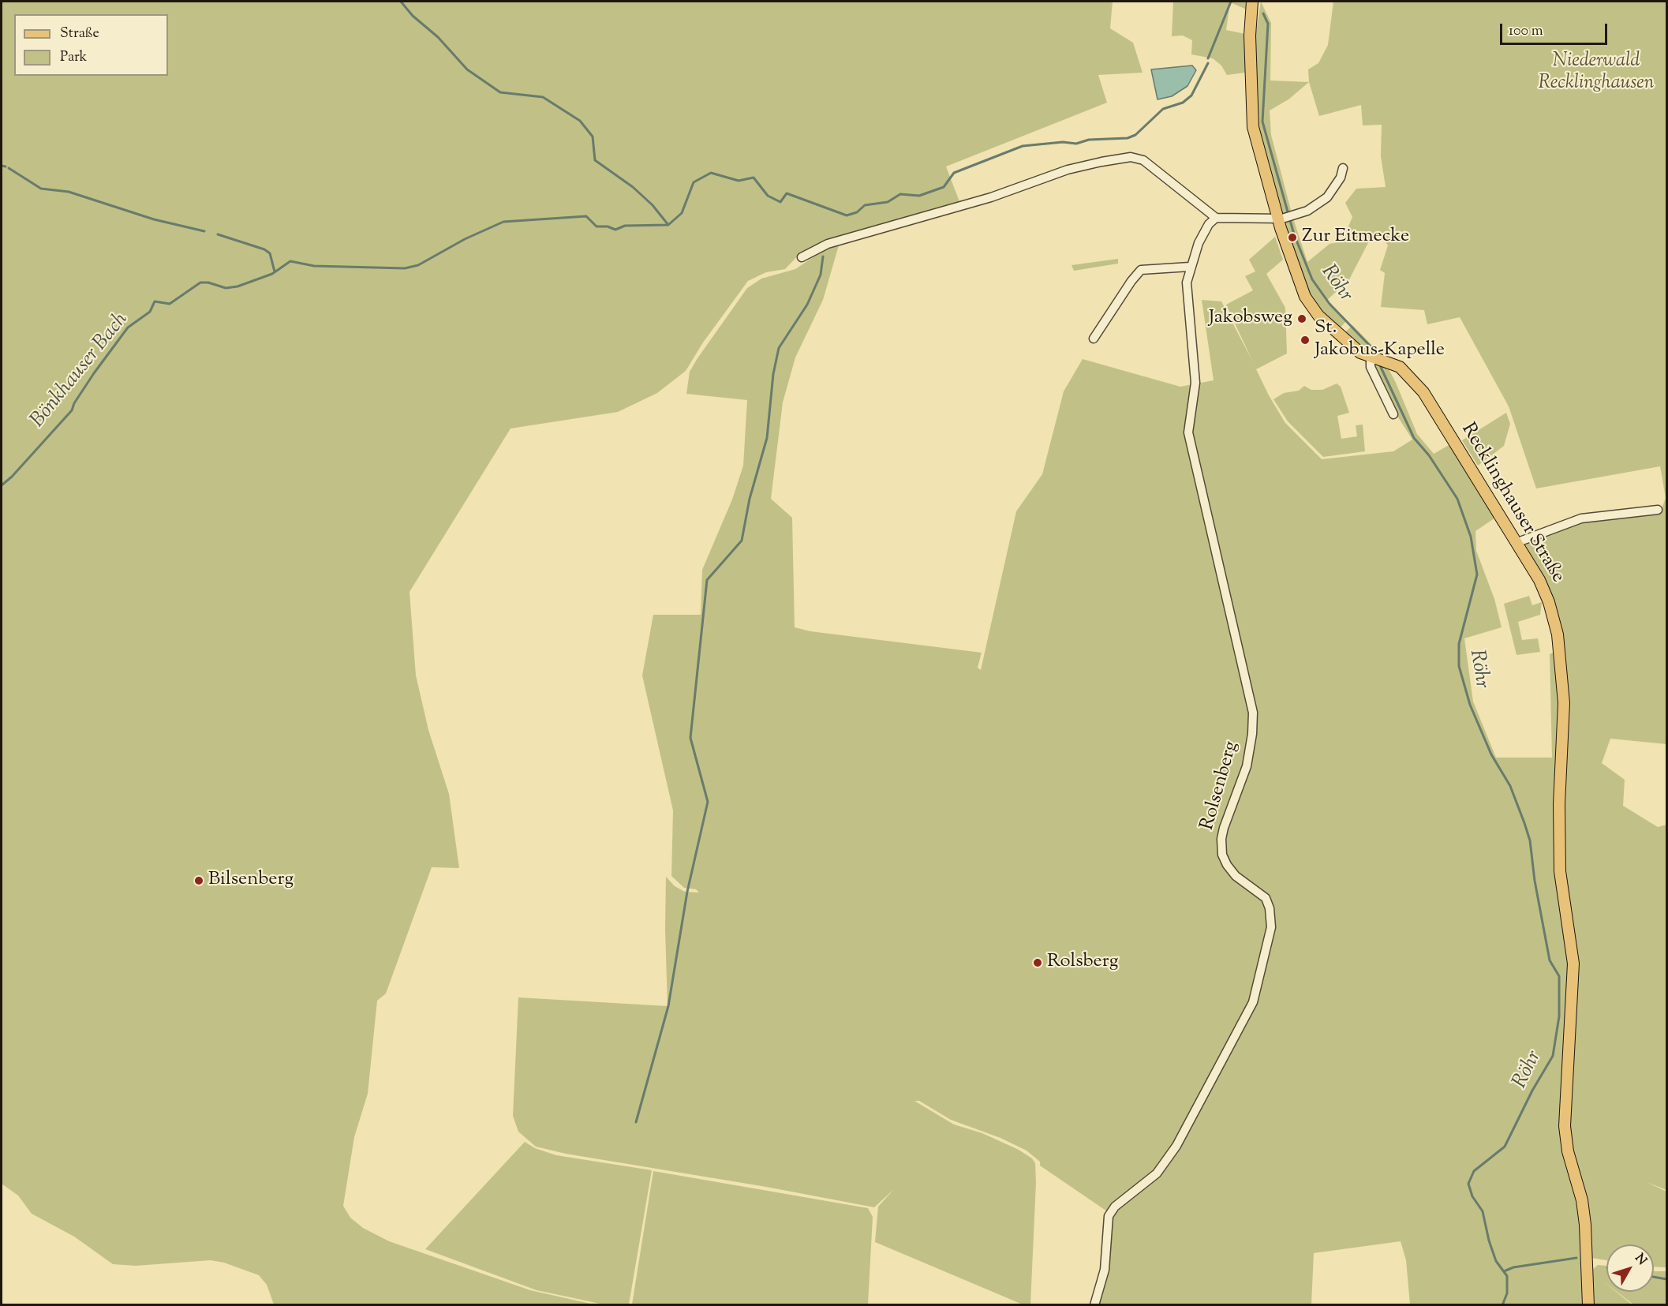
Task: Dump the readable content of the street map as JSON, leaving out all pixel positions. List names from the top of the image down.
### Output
{
  "streets": {
    "main road": ["Recklinghauser Straße"],
    "street": ["Rolsenberg"]
  },
  "water": ["Röhr", "Bönkhauser Bach"],
  "parks": ["Niederwald Recklinghausen"],
  "places": [
    "Zur Eitmecke",
    "Jakobsweg",
    "St. Jakobus-Kapelle",
    "Bilsenberg",
    "Rolsberg"
  ],
  "legend": ["Straße", "Park"],
  "scale_bar": "100 m",
  "north": "top right"
}
